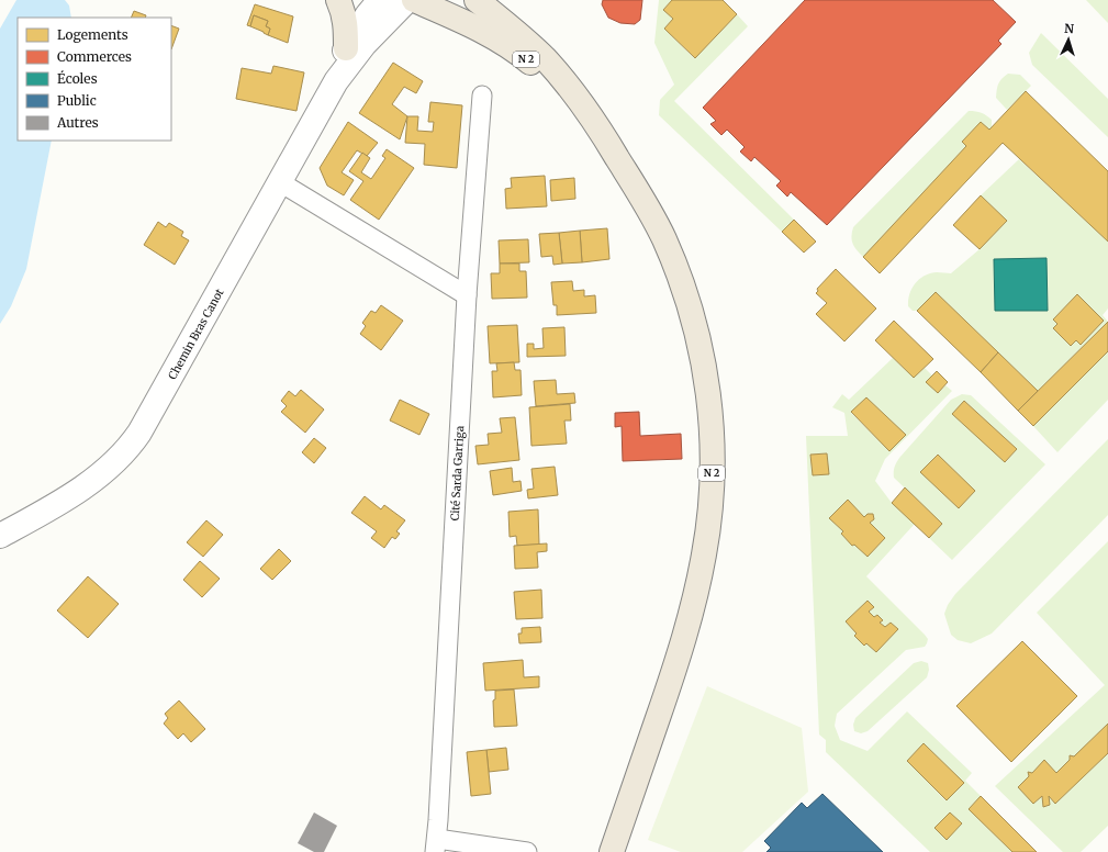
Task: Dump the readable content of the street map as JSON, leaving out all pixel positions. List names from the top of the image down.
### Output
{
  "streets": {
    "main road": ["N 2"],
    "street": ["Chemin Bras Canot", "Cité Sarda Garriga"]
  },
  "legend": [
    "Logements",
    "Commerces",
    "Écoles",
    "Public",
    "Autres"
  ],
  "north": "top"
}
